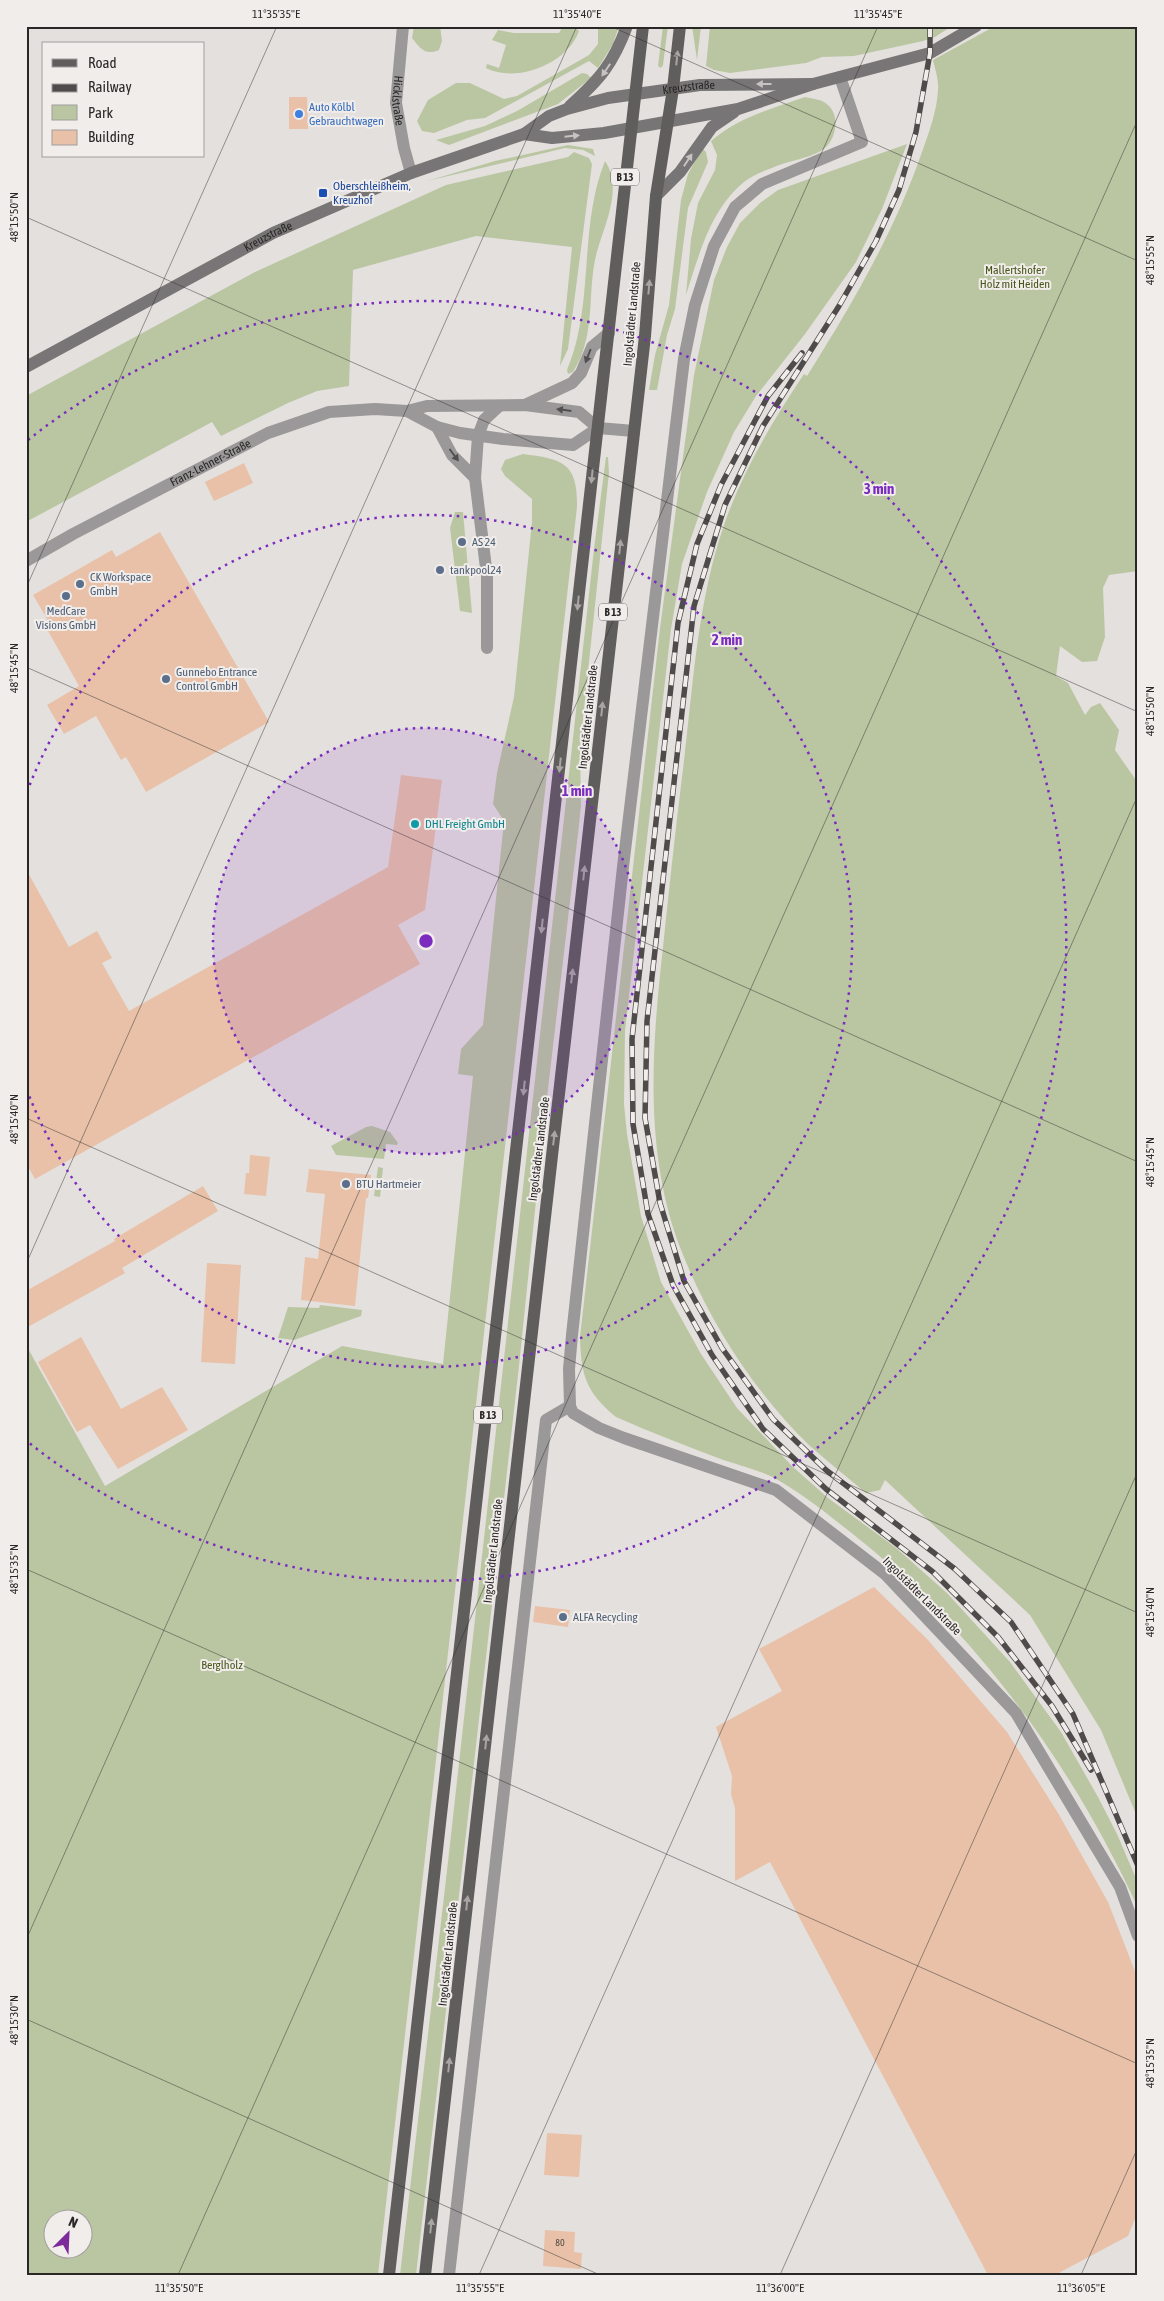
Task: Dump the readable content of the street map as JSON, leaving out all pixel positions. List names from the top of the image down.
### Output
{
  "streets": {
    "main road": ["Kreuzstraße", "B 13", "Ingolstädter Landstraße"],
    "street": ["Hicklstraße", "Franz-Lehner-Straße"]
  },
  "crossings": [
    ["Kreuzstraße", "Hicklstraße"],
    ["Kreuzstraße", "Ingolstädter Landstraße"],
    ["Ingolstädter Landstraße", "Franz-Lehner-Straße"]
  ],
  "parks": ["Mallertshofer Holz mit Heiden", "Berglholz"],
  "places": {
    "other": [
      "Auto Kölbl Gebrauchtwagen",
      "AS 24",
      "tankpool24",
      "CK Workspace GmbH",
      "MedCare Visions GmbH",
      "Gunnebo Entrance Control GmbH",
      "DHL Freight GmbH",
      "BTU Hartmeier",
      "ALFA Recycling"
    ],
    "transit": ["Oberschleißheim, Kreuzhof"]
  },
  "house_numbers": ["80"],
  "legend": [
    "Road",
    "Railway",
    "Park",
    "Building"
  ],
  "north": "top right",
  "coordinates": [
    "11°35'35\"E",
    "11°35'40\"E",
    "11°35'45\"E",
    "48°15'50\"N",
    "48°15'55\"N",
    "48°15'45\"N",
    "48°15'40\"N",
    "48°15'35\"N",
    "48°15'30\"N",
    "11°35'50\"E",
    "11°35'55\"E",
    "11°36'00\"E",
    "11°36'05\"E"
  ],
  "rings": ["3 min", "2 min", "1 min"]
}
